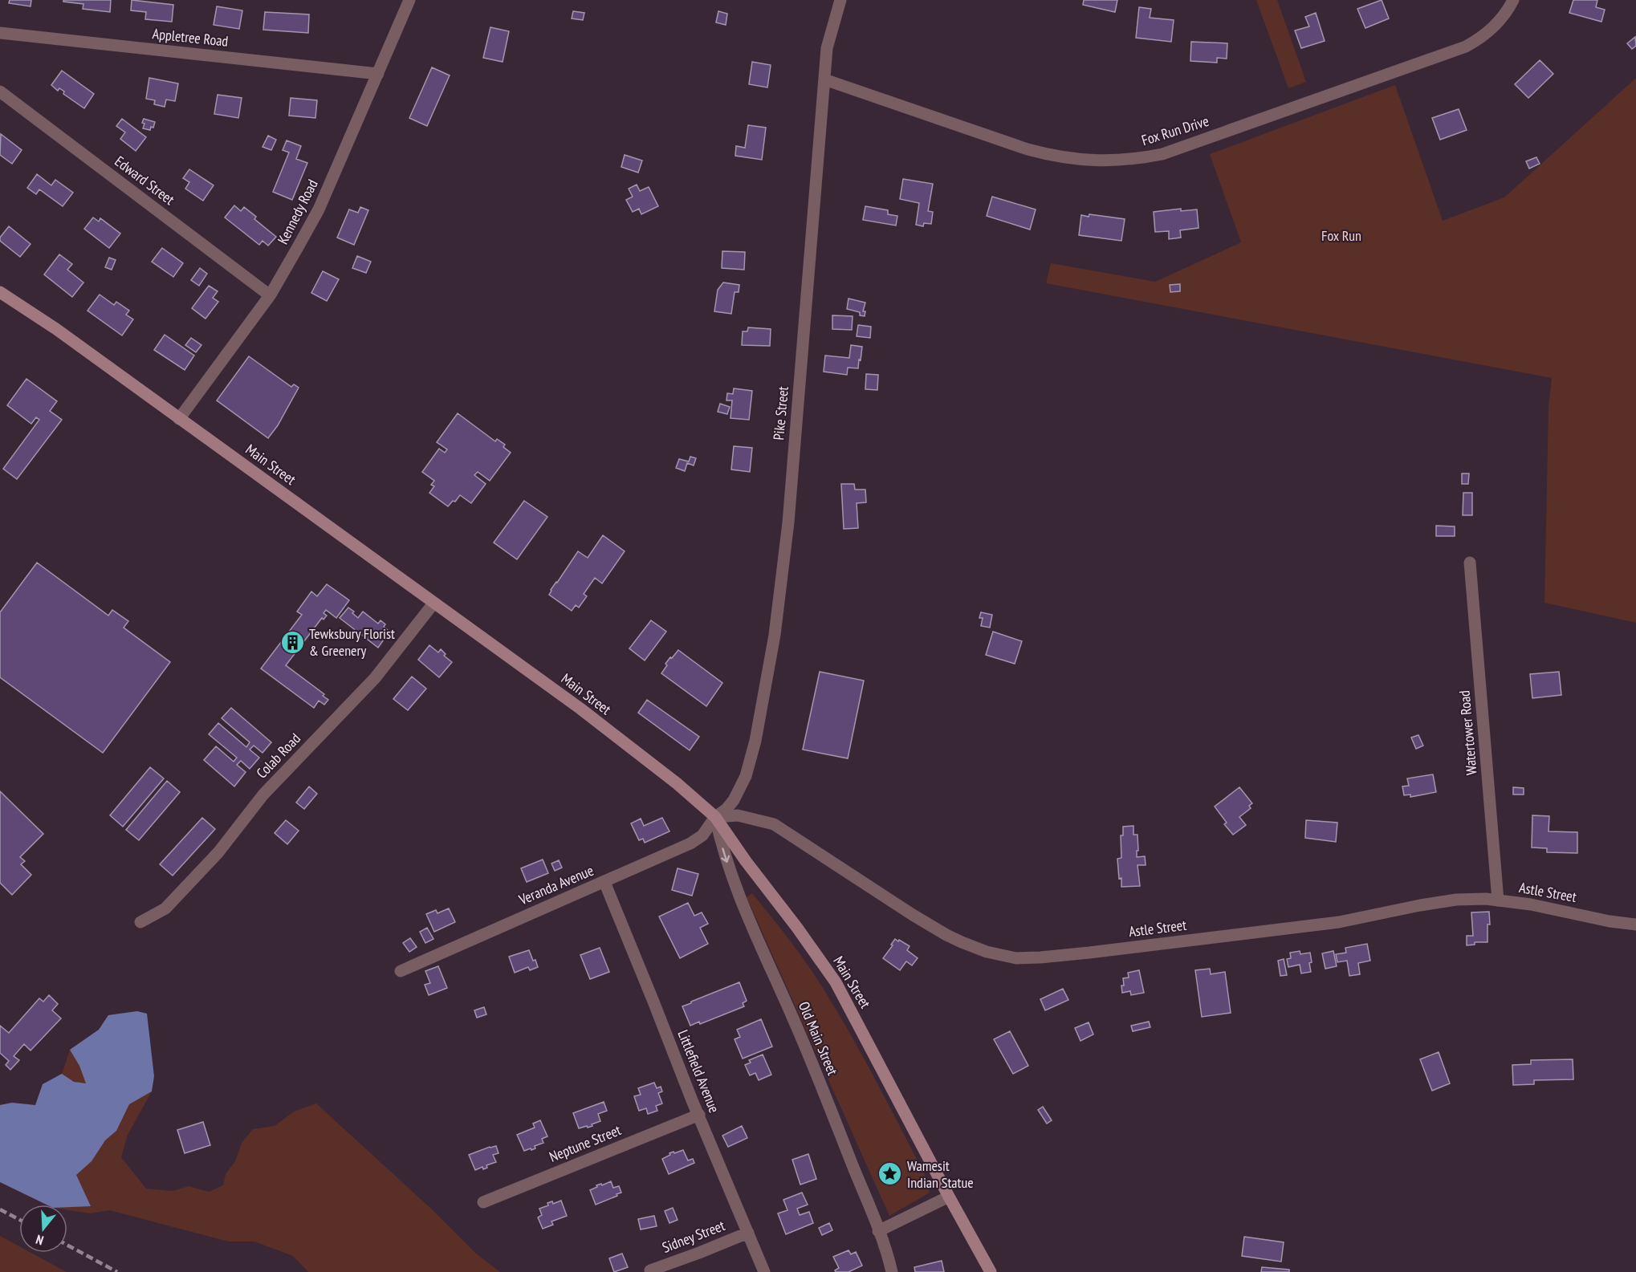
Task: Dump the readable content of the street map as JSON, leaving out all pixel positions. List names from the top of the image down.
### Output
{
  "streets": {
    "main road": ["Main Street"],
    "street": [
      "Appletree Road",
      "Fox Run Drive",
      "Edward Street",
      "Kennedy Road",
      "Pike Street",
      "Watertower Road",
      "Colab Road",
      "Veranda Avenue",
      "Astle Street",
      "Old Main Street",
      "Littlefield Avenue",
      "Neptune Street",
      "Sidney Street"
    ]
  },
  "crossings": [
    ["Appletree Road", "Kennedy Road"],
    ["Fox Run Drive", "Pike Street"],
    ["Edward Street", "Kennedy Road"],
    ["Kennedy Road", "Main Street"],
    ["Pike Street", "Main Street"],
    ["Pike Street", "Veranda Avenue"],
    ["Pike Street", "Astle Street"],
    ["Pike Street", "Old Main Street"],
    ["Main Street", "Colab Road"],
    ["Main Street", "Veranda Avenue"],
    ["Main Street", "Astle Street"],
    ["Main Street", "Old Main Street"],
    ["Watertower Road", "Astle Street"],
    ["Veranda Avenue", "Astle Street"],
    ["Veranda Avenue", "Old Main Street"],
    ["Veranda Avenue", "Littlefield Avenue"],
    ["Astle Street", "Old Main Street"],
    ["Littlefield Avenue", "Neptune Street"],
    ["Littlefield Avenue", "Sidney Street"]
  ],
  "one_way": ["Old Main Street"],
  "parks": ["Fox Run"],
  "places": {
    "building": ["Tewksbury Florist & Greenery"],
    "place": ["Wamesit Indian Statue"]
  },
  "north": "bottom"
}
